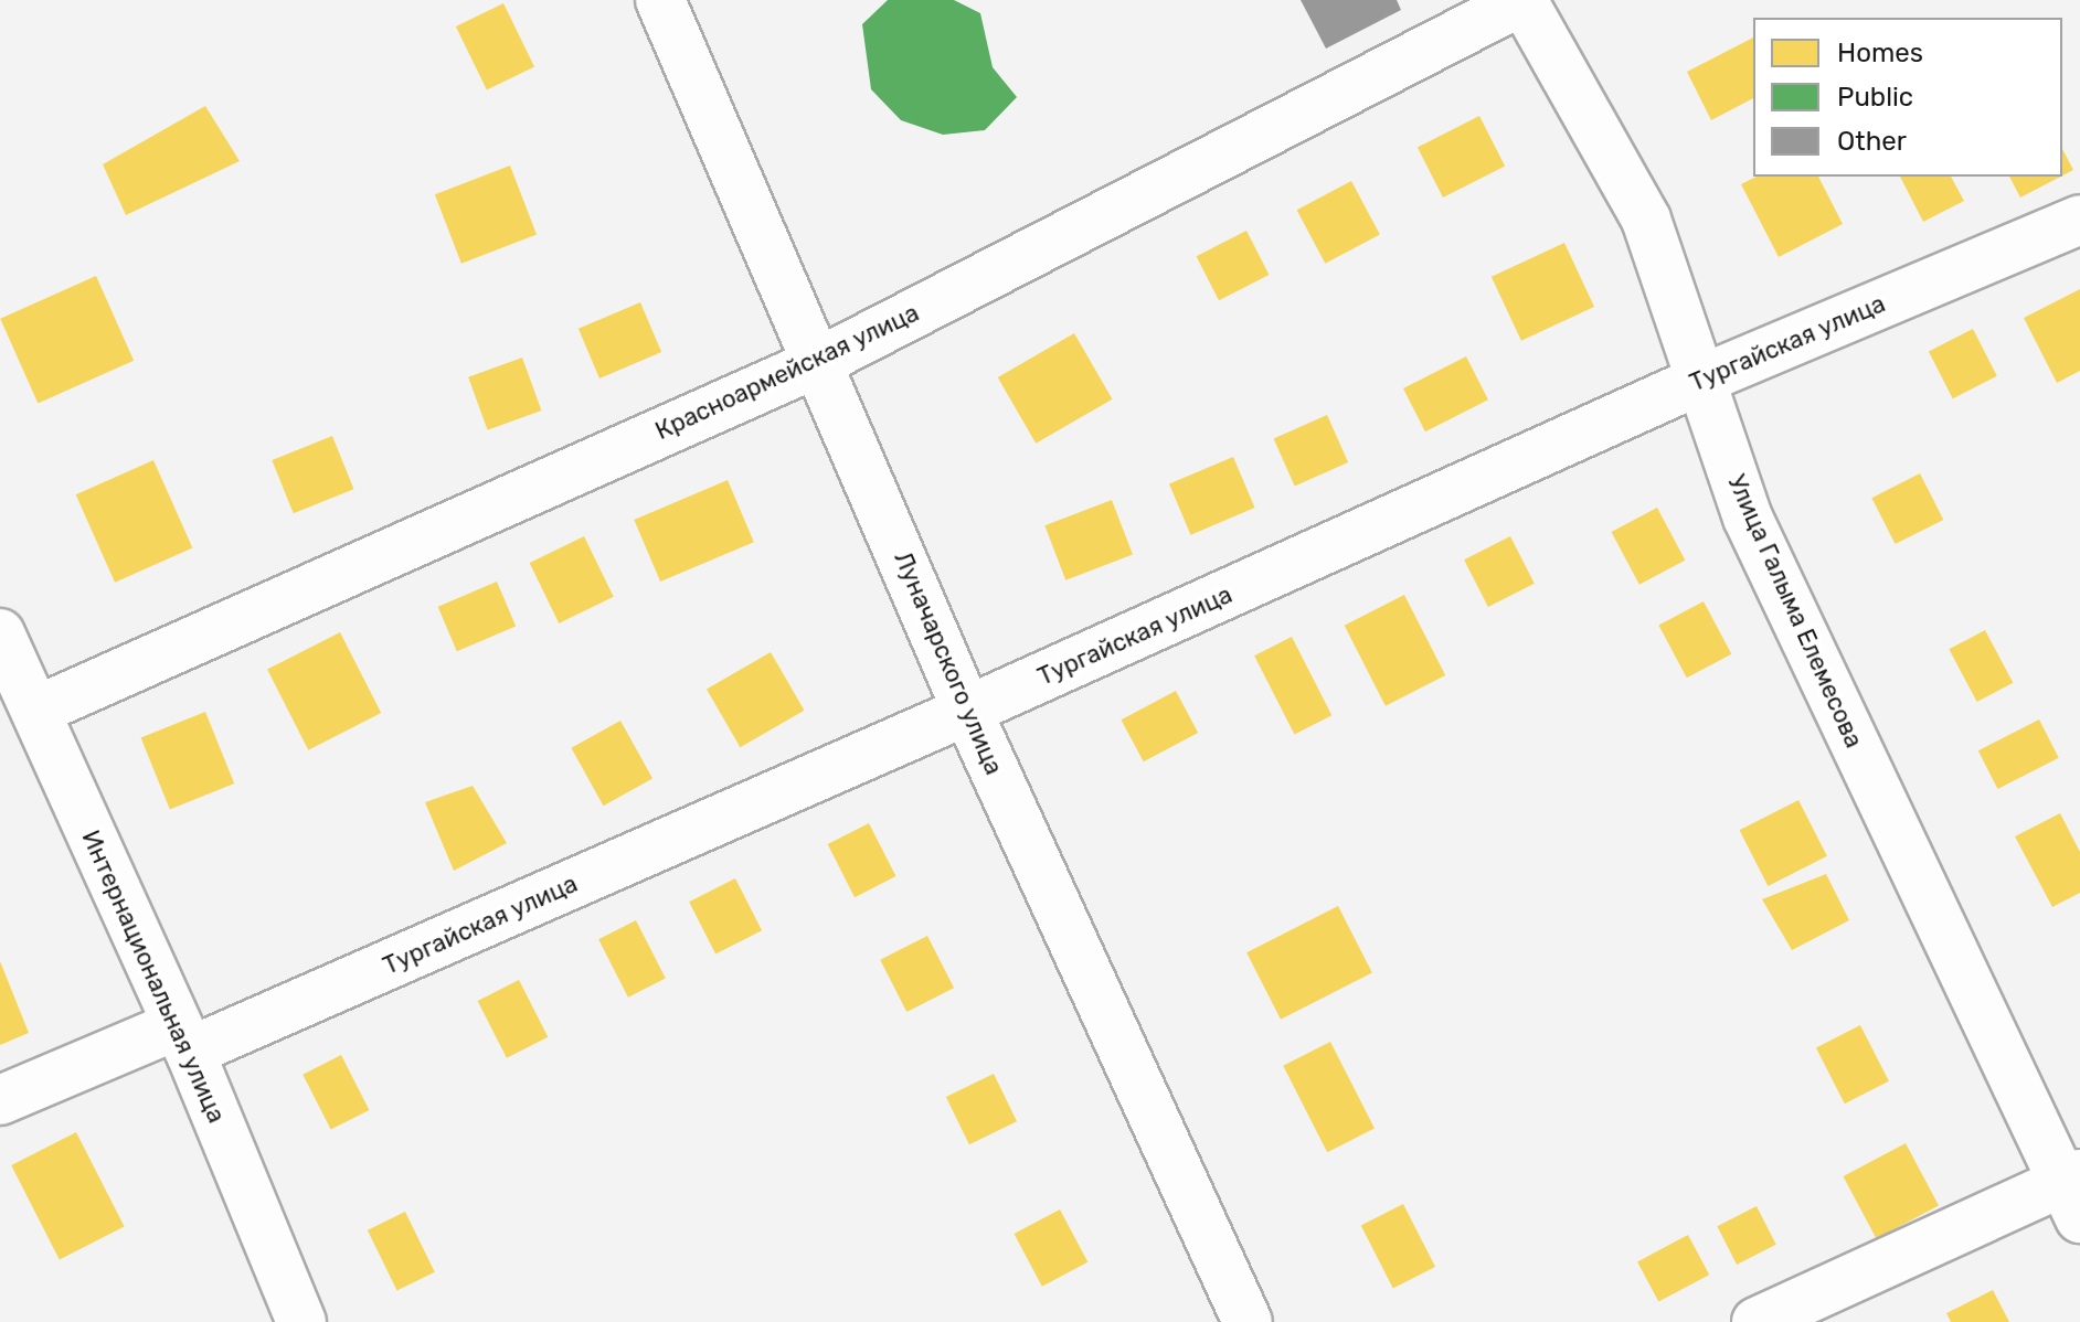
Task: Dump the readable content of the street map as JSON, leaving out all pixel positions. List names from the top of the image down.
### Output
{
  "streets": {
    "street": [
      "Тургайская улица",
      "Красноармейская улица",
      "Улица Галыма Елемесова",
      "Луначарского улица",
      "Интернациональная улица"
    ]
  },
  "crossings": [
    ["Тургайская улица", "Улица Галыма Елемесова"],
    ["Тургайская улица", "Луначарского улица"],
    ["Тургайская улица", "Интернациональная улица"],
    ["Красноармейская улица", "Улица Галыма Елемесова"],
    ["Красноармейская улица", "Луначарского улица"],
    ["Красноармейская улица", "Интернациональная улица"]
  ],
  "legend": ["Homes", "Public", "Other"]
}
